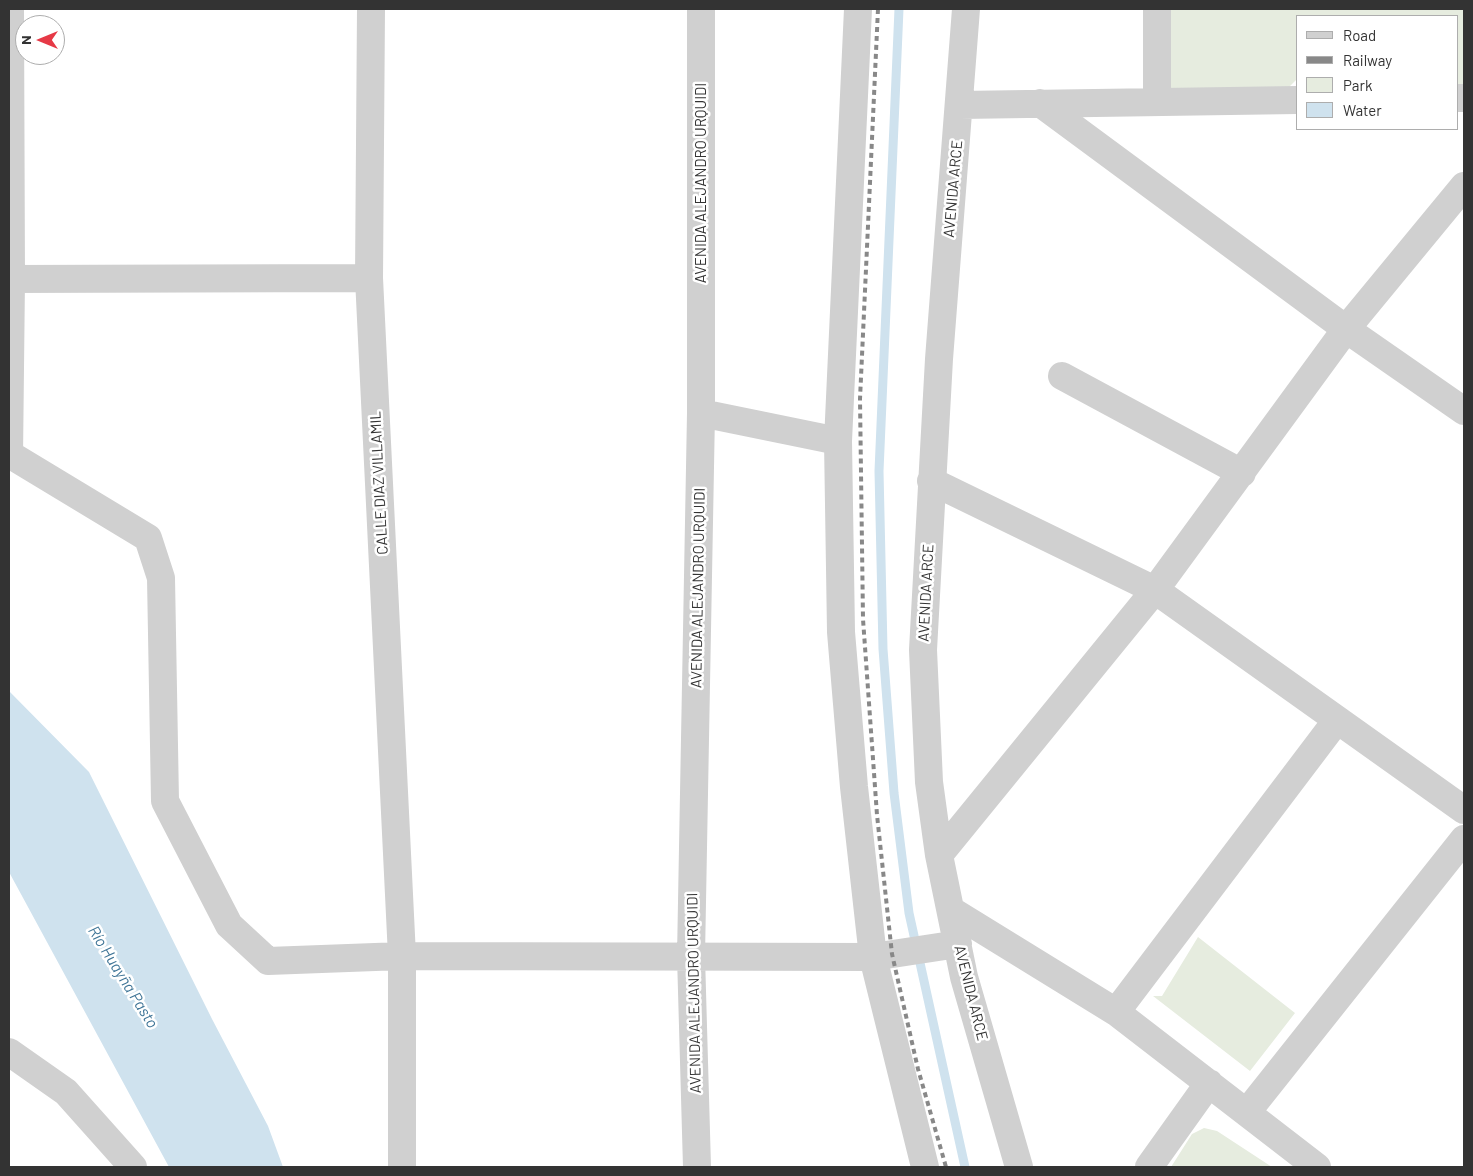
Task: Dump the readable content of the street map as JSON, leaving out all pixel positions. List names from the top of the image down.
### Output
{
  "streets": {
    "street": ["AVENIDA ALEJANDRO URQUIDI", "AVENIDA ARCE", "CALLE DIAZ VILLAMIL"]
  },
  "water": ["Río Huayña Pasto"],
  "legend": [
    "Road",
    "Railway",
    "Park",
    "Water"
  ],
  "north": "left"
}
